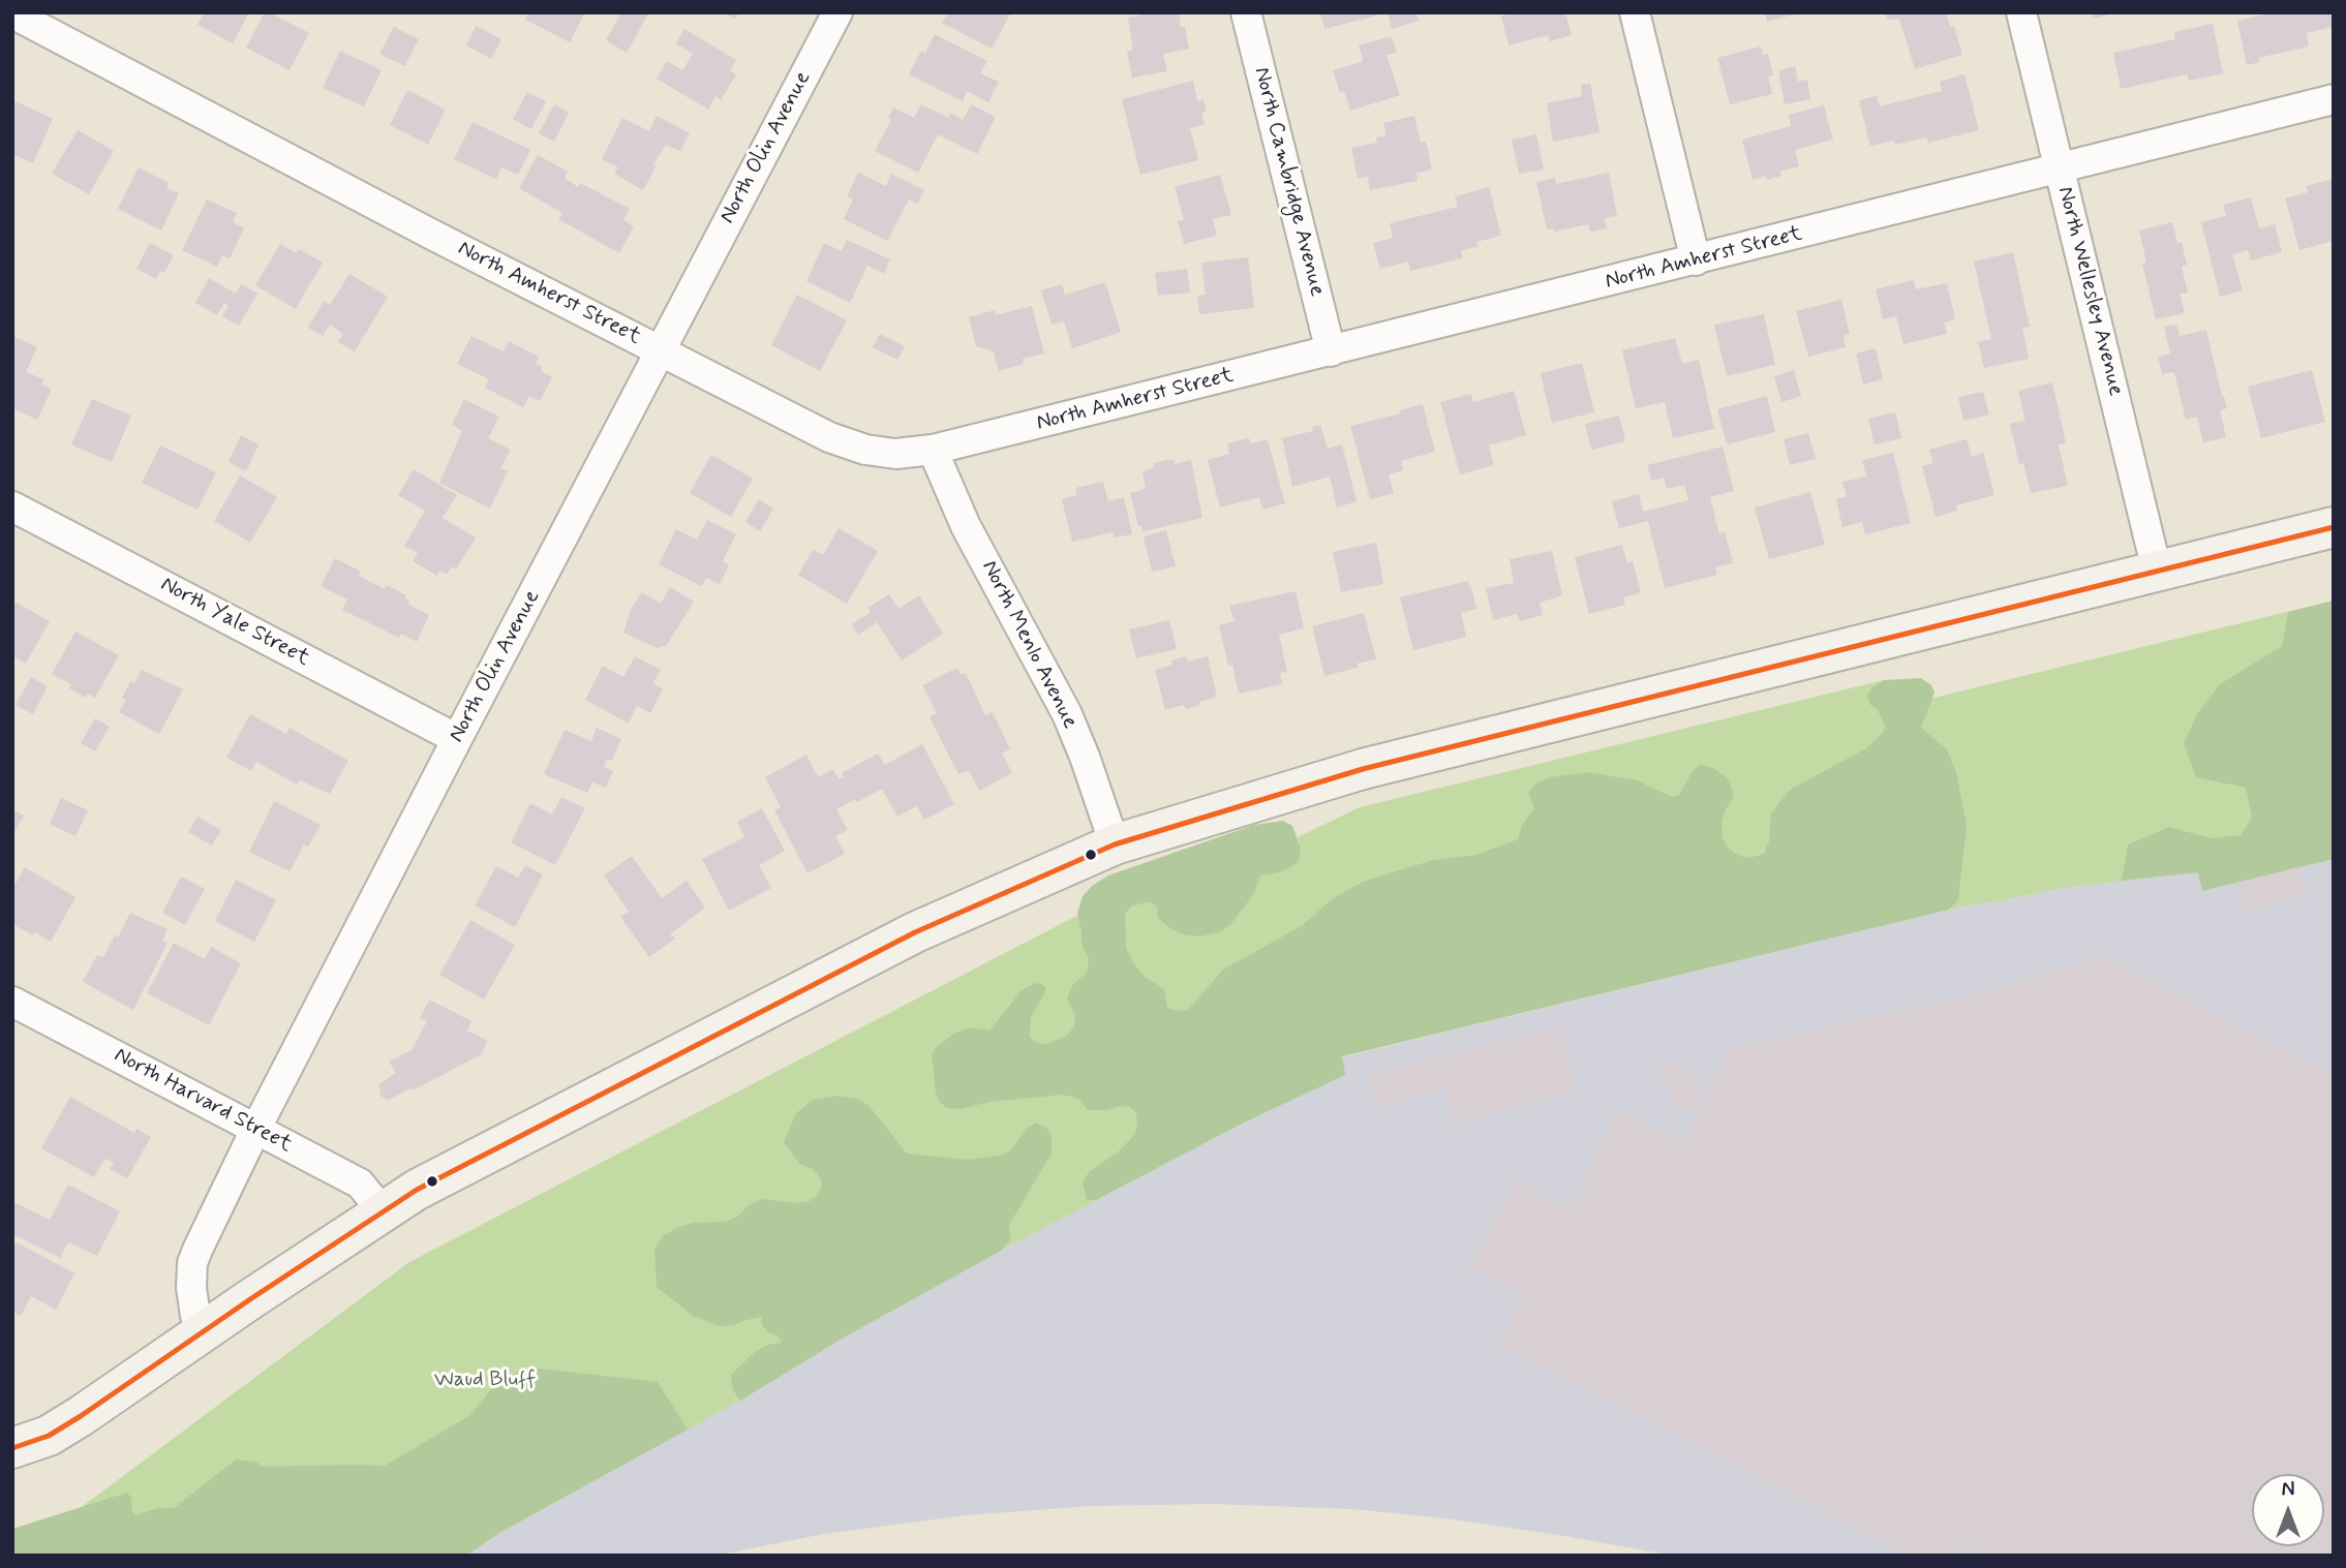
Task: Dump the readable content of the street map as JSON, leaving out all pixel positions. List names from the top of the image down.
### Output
{
  "streets": {
    "street": [
      "North Olin Avenue",
      "North Cambridge Avenue",
      "North Amherst Street",
      "North Wellesley Avenue",
      "North Yale Street",
      "North Menlo Avenue",
      "North Harvard Street"
    ]
  },
  "crossings": [
    ["North Olin Avenue", "North Amherst Street"],
    ["North Olin Avenue", "North Yale Street"],
    ["North Olin Avenue", "North Harvard Street"],
    ["North Cambridge Avenue", "North Amherst Street"],
    ["North Amherst Street", "North Wellesley Avenue"],
    ["North Amherst Street", "North Menlo Avenue"]
  ],
  "parks": ["Waud Bluff"],
  "north": "top"
}
